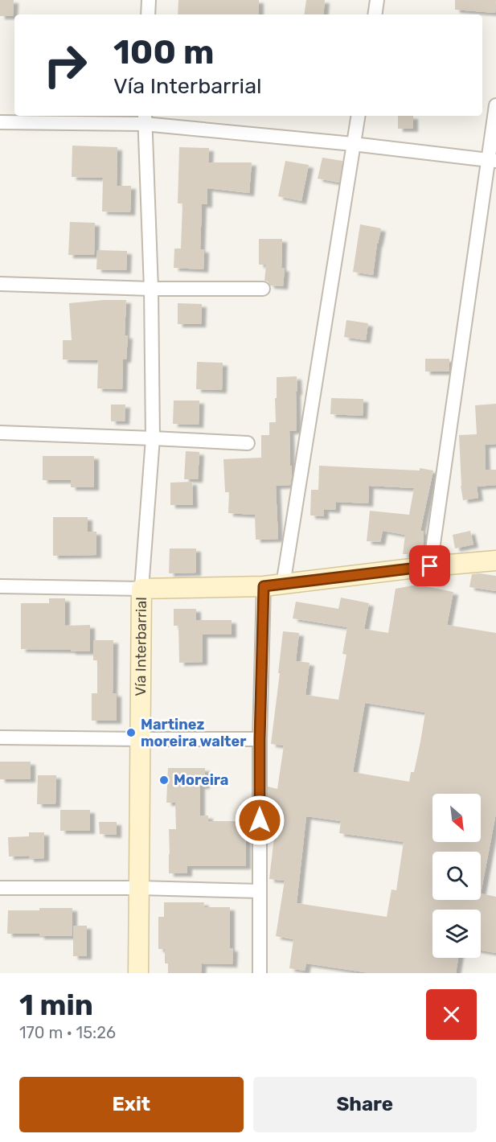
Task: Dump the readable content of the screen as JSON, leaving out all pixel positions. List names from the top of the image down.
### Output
{
  "streets": {
    "main road": ["Vía Interbarrial"]
  },
  "places": ["Martinez moreira walter", "Moreira"],
  "north": "bottom right",
  "page": {
    "turn": ["100 m", "Vía Interbarrial"],
    "heading": ["1 min", "170 m · 15:26"],
    "buttons": ["Exit", "Share"]
  }
}
